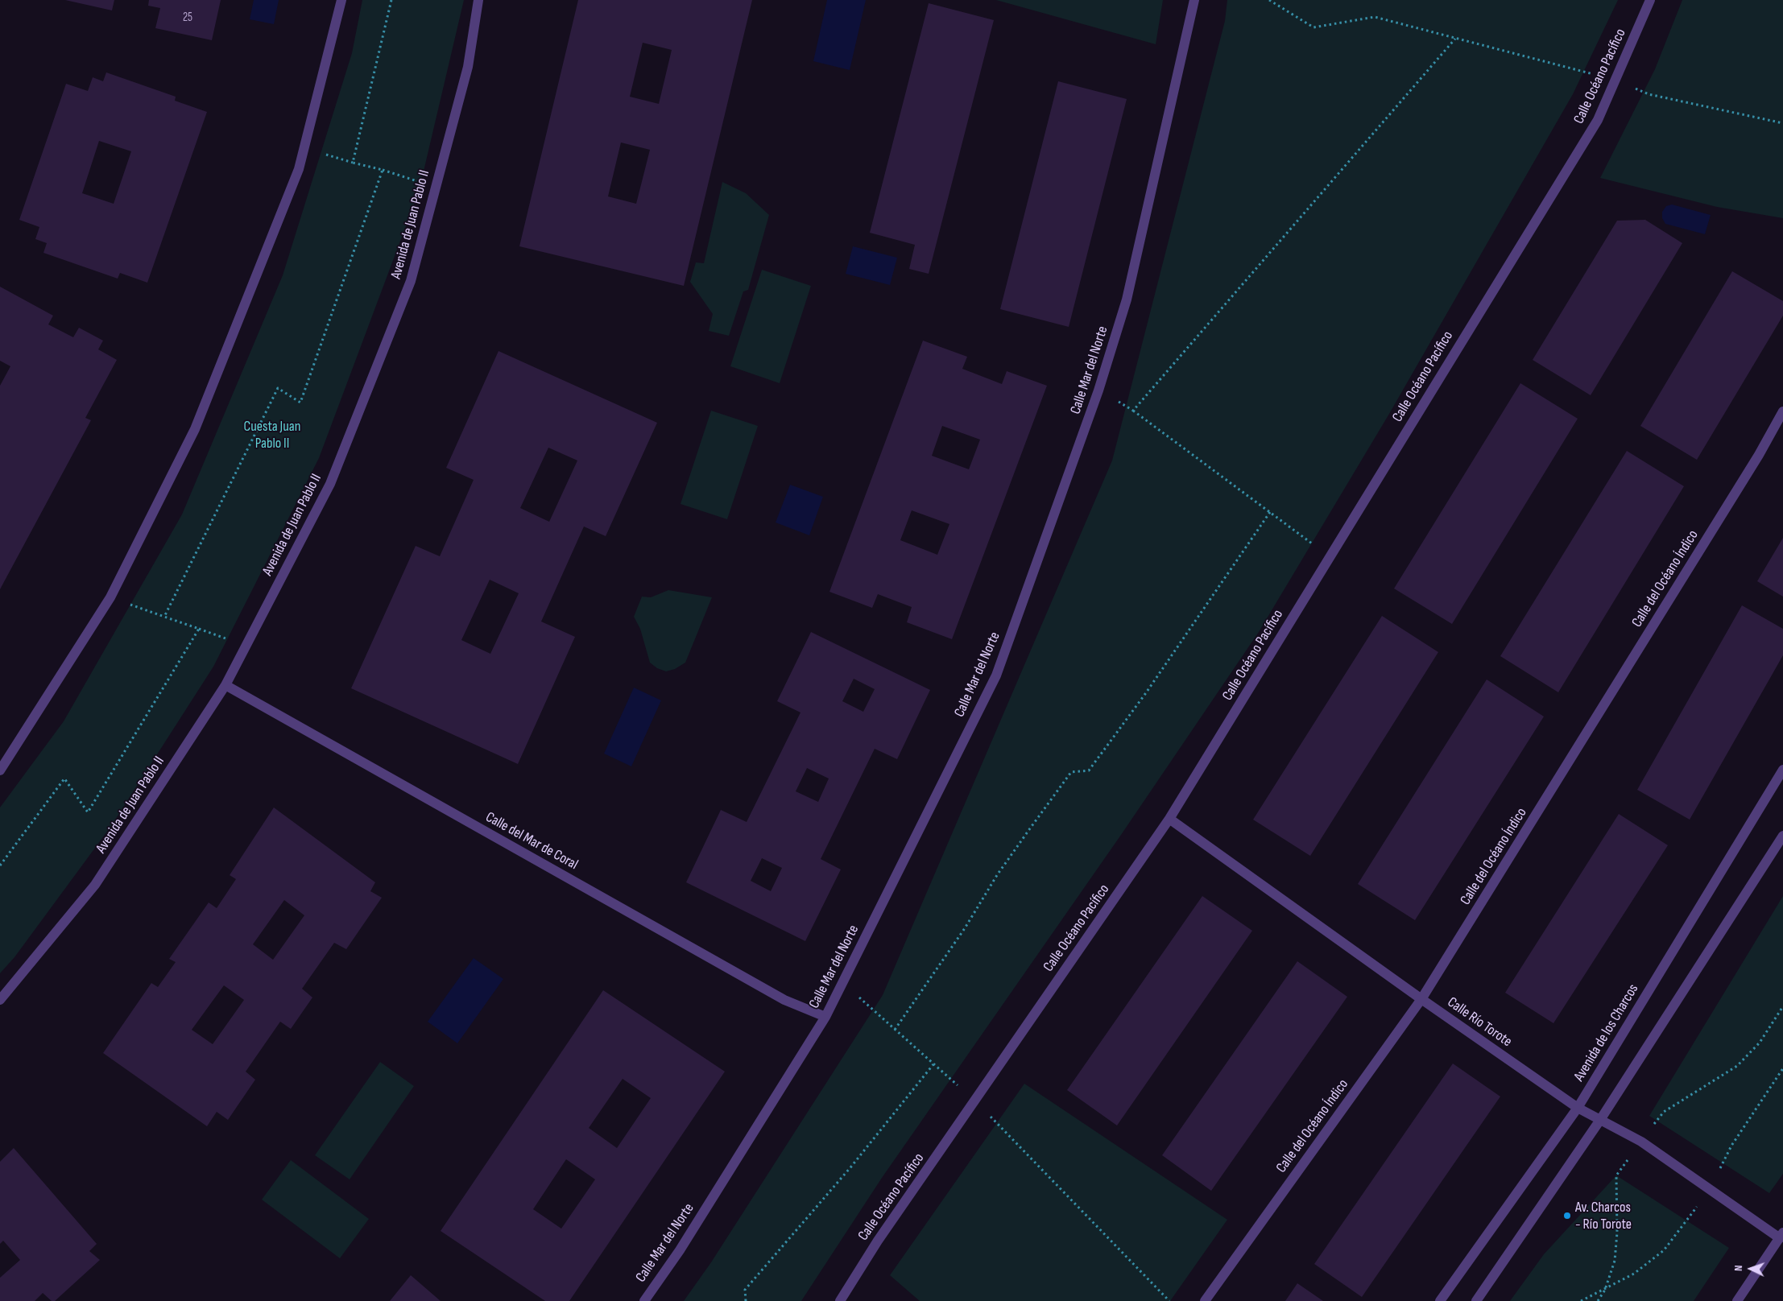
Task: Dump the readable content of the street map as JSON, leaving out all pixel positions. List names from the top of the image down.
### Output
{
  "streets": {
    "street": [
      "Calle Océano Pacífico",
      "Avenida de Juan Pablo II",
      "Calle Mar del Norte",
      "Calle del Océano Índico",
      "Calle del Mar de Coral",
      "Calle Río Torote",
      "Avenida de los Charcos"
    ]
  },
  "crossings": [
    ["Calle Océano Pacífico", "Calle Río Torote"],
    ["Avenida de Juan Pablo II", "Calle del Mar de Coral"],
    ["Calle Mar del Norte", "Calle del Mar de Coral"],
    ["Calle del Océano Índico", "Calle Río Torote"],
    ["Calle Río Torote", "Avenida de los Charcos"]
  ],
  "parks": ["Cuesta Juan Pablo II"],
  "places": ["Av. Charcos - Río Torote"],
  "house_numbers": ["25"],
  "north": "left"
}
